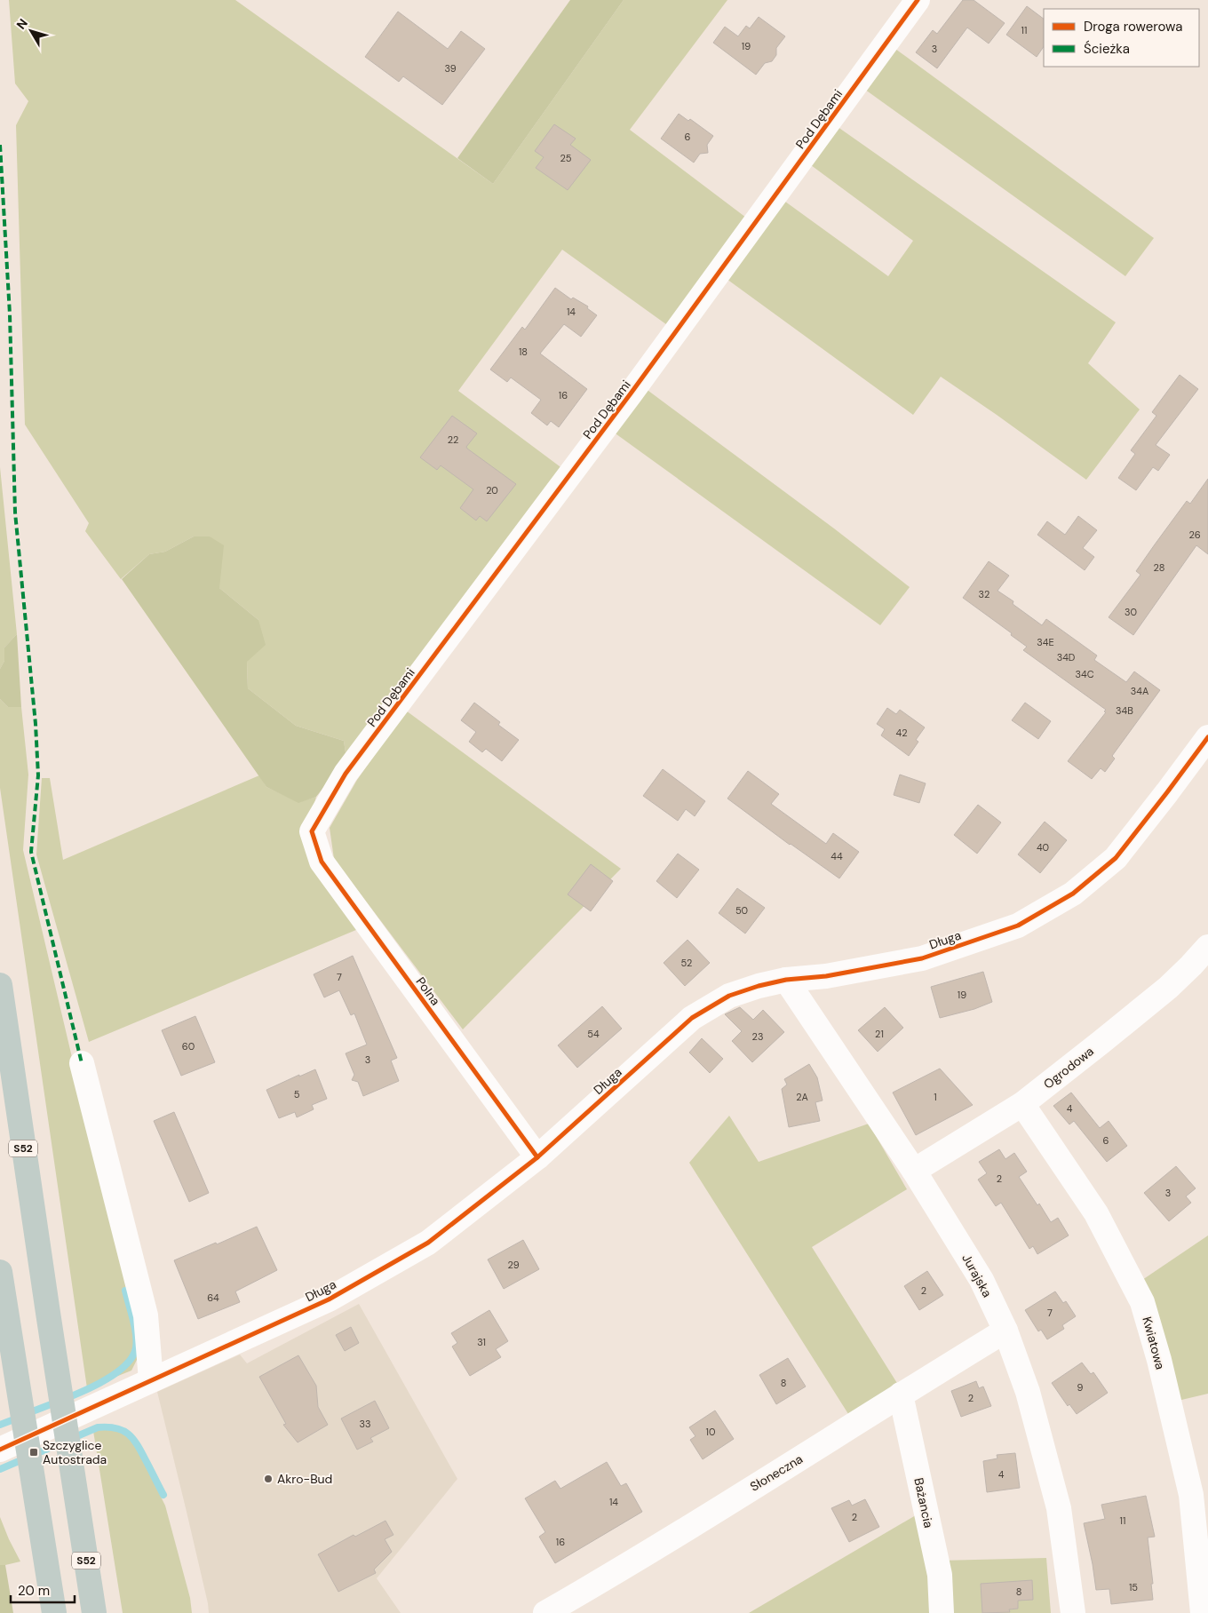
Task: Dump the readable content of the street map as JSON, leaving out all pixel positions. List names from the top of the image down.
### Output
{
  "streets": {
    "highway": ["S52"],
    "street": [
      "Pod Dębami",
      "Długa",
      "Polna",
      "Ogrodowa",
      "Jurajska",
      "Kwiatowa",
      "Słoneczna",
      "Bażancia"
    ]
  },
  "crossings": [
    ["Pod Dębami", "Polna"],
    ["Długa", "Polna"],
    ["Długa", "Jurajska"],
    ["Ogrodowa", "Jurajska"],
    ["Ogrodowa", "Kwiatowa"],
    ["Jurajska", "Słoneczna"],
    ["Słoneczna", "Bażancia"]
  ],
  "places": {
    "transit": ["Szczyglice Autostrada"],
    "other": ["Akro-Bud"]
  },
  "house_numbers": [
    "11",
    "19",
    "3",
    "39",
    "6",
    "25",
    "14",
    "18",
    "16",
    "22",
    "20",
    "26",
    "28",
    "32",
    "30",
    "34E",
    "34D",
    "34C",
    "34A",
    "34B",
    "42",
    "40",
    "44",
    "50",
    "52",
    "7",
    "19",
    "54",
    "21",
    "23",
    "60",
    "3",
    "5",
    "2A",
    "1",
    "4",
    "6",
    "2",
    "3",
    "29",
    "2",
    "64",
    "7",
    "31",
    "8",
    "9",
    "2",
    "33",
    "10",
    "4",
    "14",
    "2",
    "11",
    "16",
    "15",
    "8"
  ],
  "legend": ["Droga rowerowa", "Ścieżka"],
  "scale_bar": "20 m",
  "north": "top left"
}
